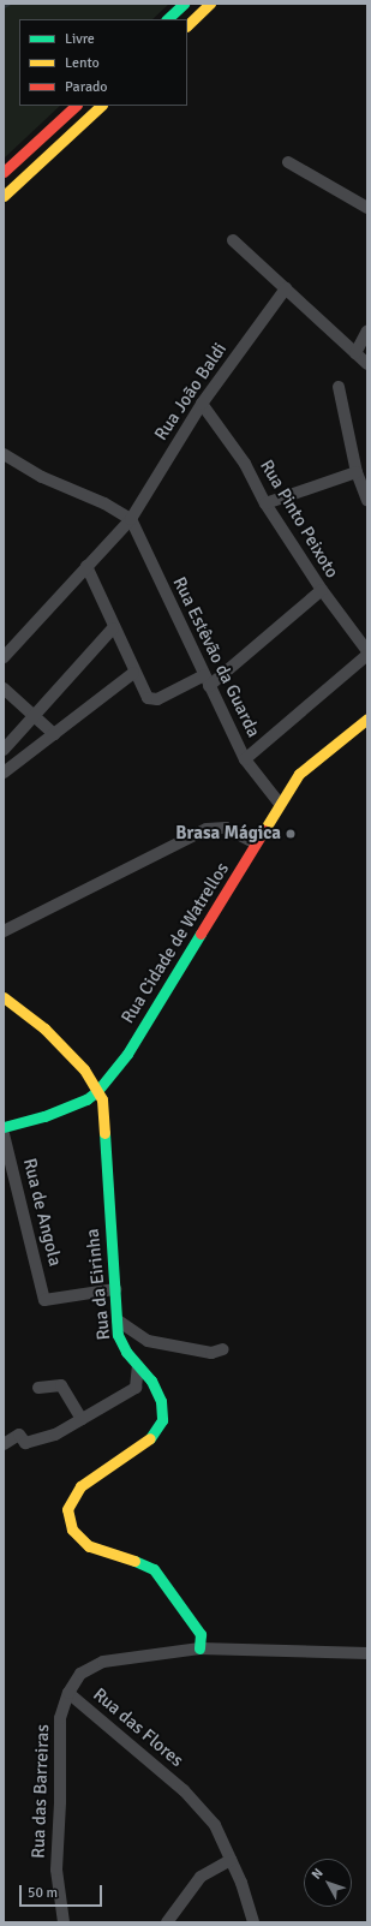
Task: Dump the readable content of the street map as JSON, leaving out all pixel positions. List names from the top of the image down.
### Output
{
  "streets": {
    "main road": ["Rua Cidade de Watrellos", "Rua da Eirinha"],
    "street": [
      "Rua João Baldi",
      "Rua Pinto Peixoto",
      "Rua Estêvão da Guarda",
      "Rua de Angola",
      "Rua das Flores",
      "Rua das Barreiras"
    ]
  },
  "crossings": [
    ["Rua João Baldi", "Rua Pinto Peixoto"],
    ["Rua João Baldi", "Rua Estêvão da Guarda"],
    ["Rua Estêvão da Guarda", "Rua Cidade de Watrellos"],
    ["Rua Cidade de Watrellos", "Rua da Eirinha"],
    ["Rua de Angola", "Rua da Eirinha"],
    ["Rua da Eirinha", "Rua das Barreiras"],
    ["Rua das Flores", "Rua das Barreiras"]
  ],
  "places": ["Brasa Mágica"],
  "legend": ["Livre", "Lento", "Parado"],
  "scale_bar": "50 m",
  "north": "top left"
}
